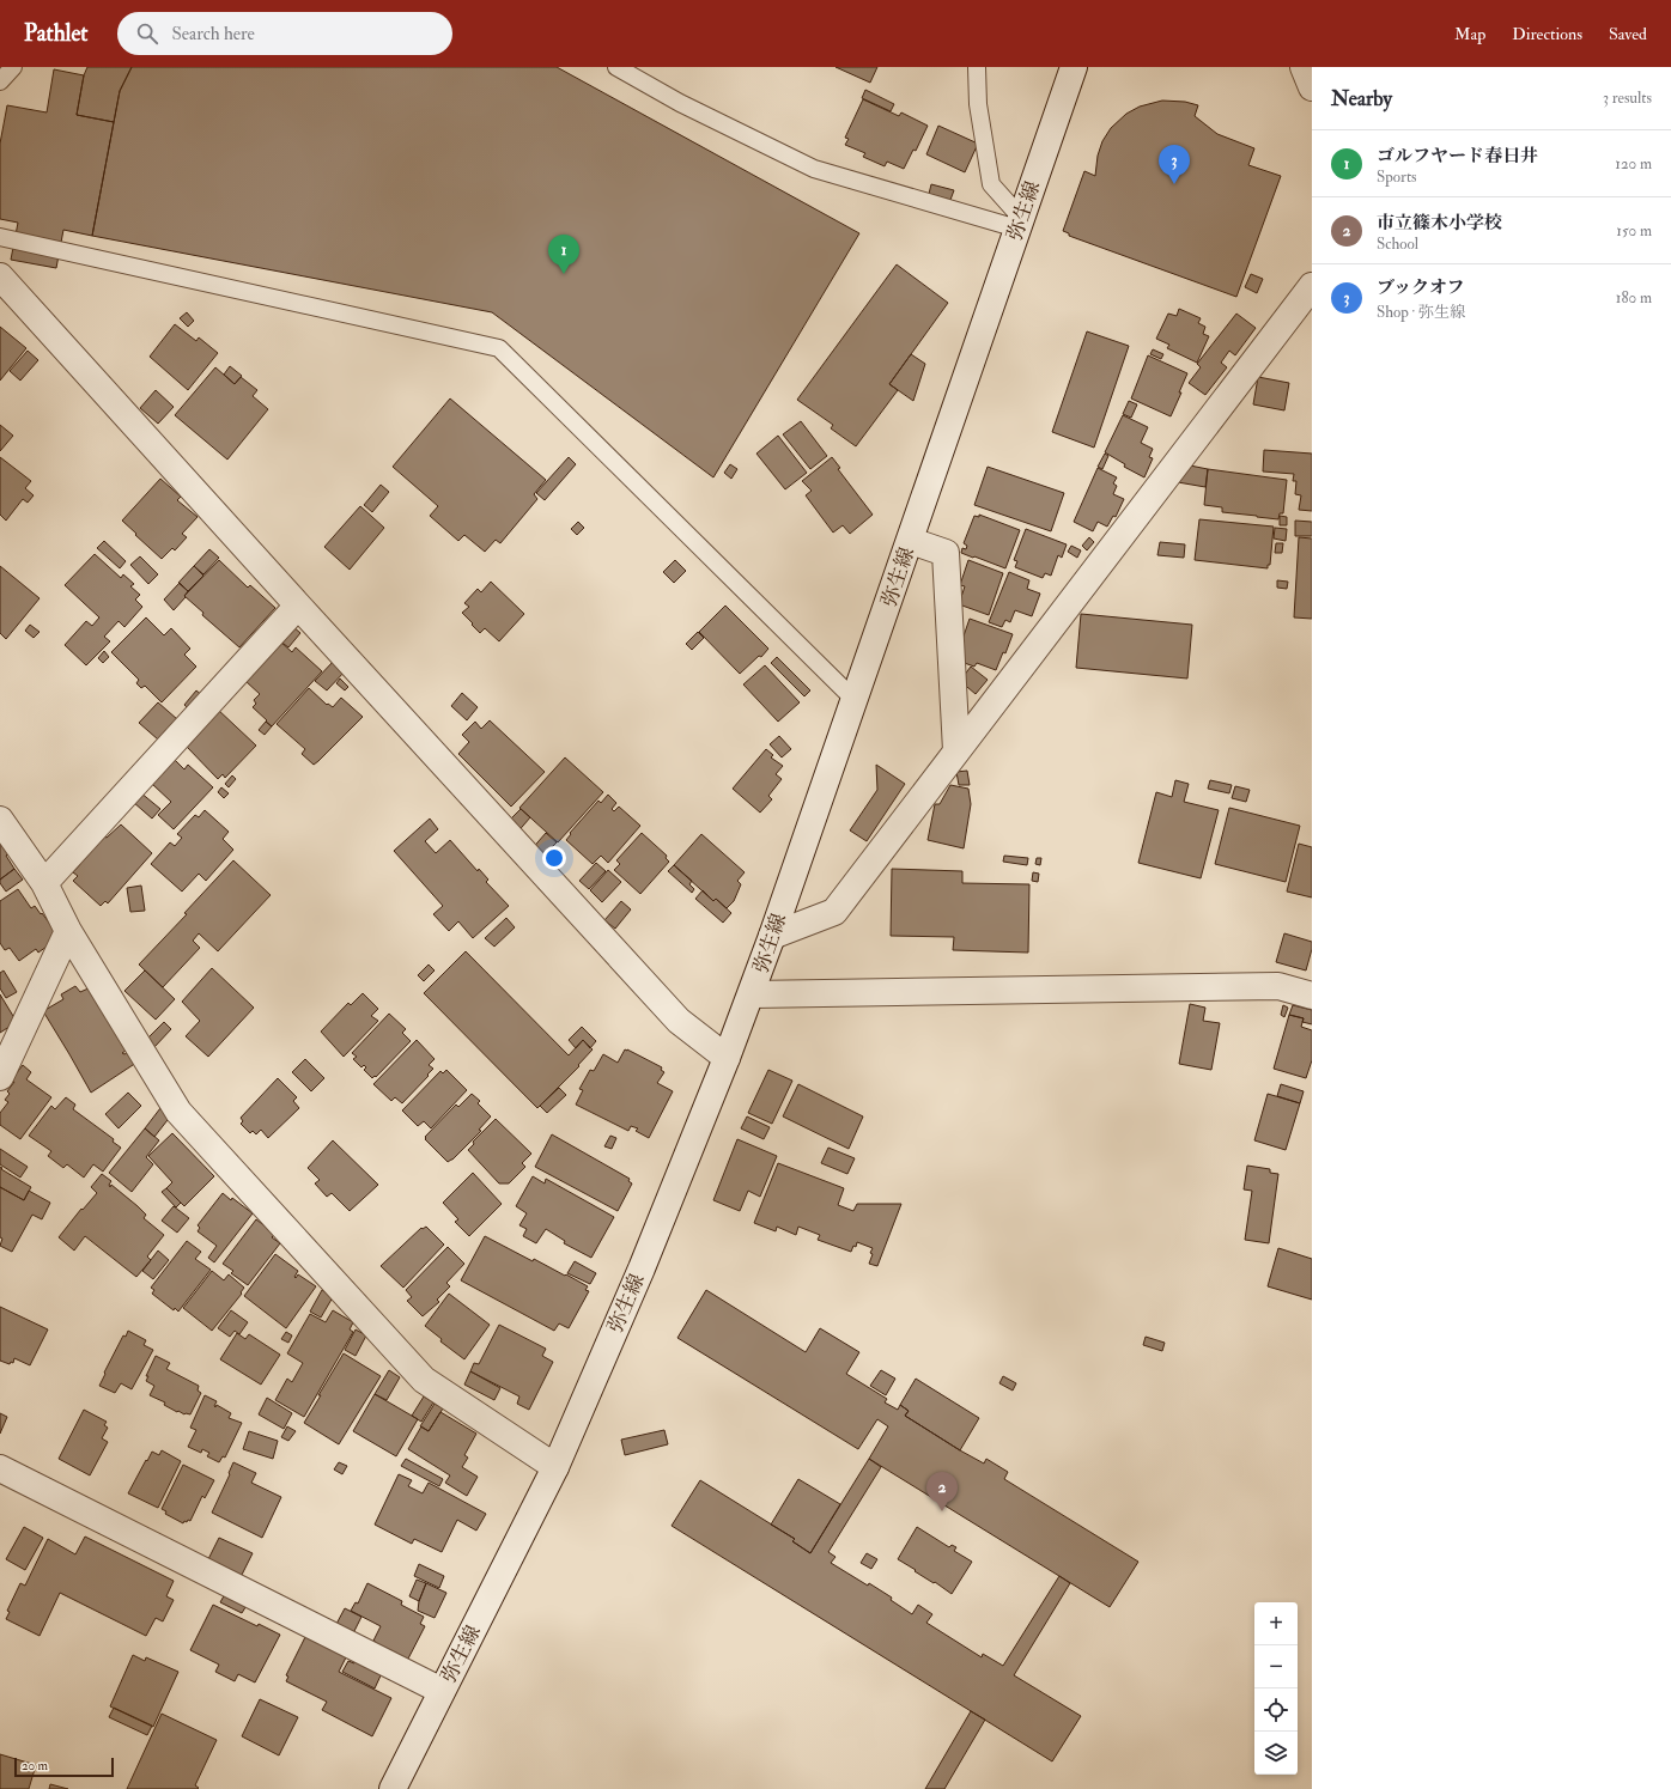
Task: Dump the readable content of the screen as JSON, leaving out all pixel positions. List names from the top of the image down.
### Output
{
  "streets": {
    "street": ["弥生線"]
  },
  "scale_bar": "20 m",
  "page": {
    "header": "Pathlet",
    "search": "Search here",
    "nav": ["Map", "Directions", "Saved"],
    "heading": ["Nearby", "3 results"],
    "list": [
      {
        "mark": "1",
        "name": "ゴルフヤード春日井",
        "note": "Sports",
        "value": "120 m"
      },
      {
        "mark": "2",
        "name": "市立篠木小学校",
        "note": "School",
        "value": "150 m"
      },
      {
        "mark": "3",
        "name": "ブックオフ",
        "note": "Shop · 弥生線",
        "value": "180 m"
      }
    ],
    "pins": ["3", "1", "2"],
    "map_buttons": ["+", "−"],
    "scale": "20 m"
  }
}
